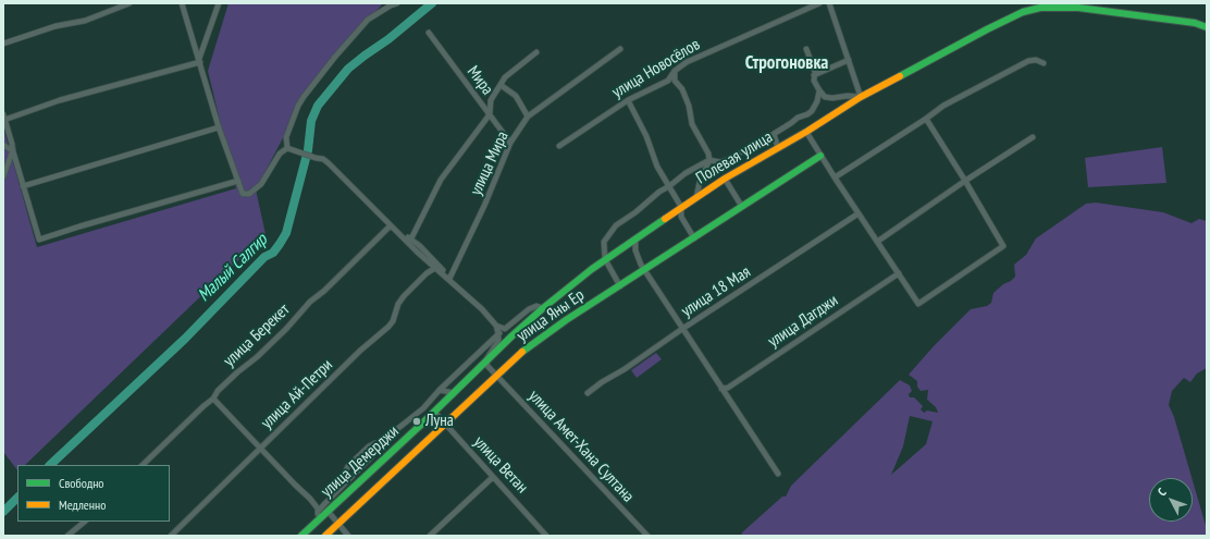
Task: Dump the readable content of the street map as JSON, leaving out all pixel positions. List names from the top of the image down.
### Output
{
  "streets": {
    "main road": ["Полевая улица", "улица Яны Ер", "улица Демерджи"],
    "street": [
      "улица Новосёлов",
      "Мира",
      "улица Мира",
      "улица 18 Мая",
      "улица Дагджи",
      "улица Берекет",
      "улица Ай-Петри",
      "улица Амет-Хана Султана",
      "улица Ветан"
    ]
  },
  "crossings": [
    ["Мира", "улица Мира"],
    ["Полевая улица", "улица Демерджи"],
    ["улица Яны Ер", "улица Амет-Хана Султана"],
    ["улица Яны Ер", "улица Ветан"],
    ["улица Амет-Хана Султана", "улица Демерджи"],
    ["улица Демерджи", "улица Ветан"]
  ],
  "districts": ["Строгоновка"],
  "water": ["Малый Салгир"],
  "places": ["Луна"],
  "legend": ["Свободно", "Медленно"],
  "north": "top left"
}
